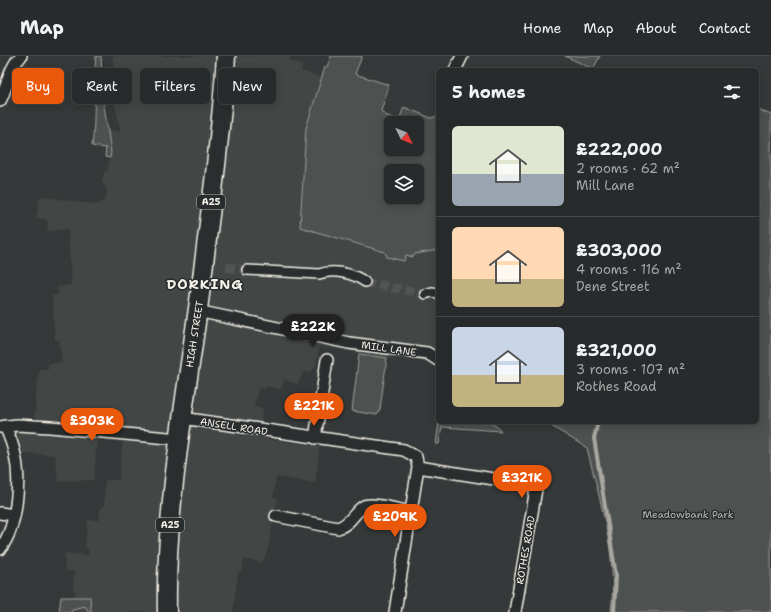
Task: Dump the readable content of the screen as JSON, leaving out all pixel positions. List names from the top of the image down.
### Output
{
  "streets": {
    "main road": ["A25", "HIGH STREET"],
    "street": ["MILL LANE", "ANSELL ROAD", "ROTHES ROAD"]
  },
  "crossings": [
    ["HIGH STREET", "MILL LANE"],
    ["HIGH STREET", "ANSELL ROAD"],
    ["ANSELL ROAD", "ROTHES ROAD"]
  ],
  "districts": ["DORKING"],
  "parks": ["Meadowbank Park"],
  "north": "bottom right",
  "page": {
    "header": "Map",
    "nav": [
      "Home",
      "Map",
      "About",
      "Contact"
    ],
    "chip": [
      "Buy",
      "Rent",
      "Filters",
      "New"
    ],
    "heading": "5 homes",
    "list": [
      {
        "name": "£222,000",
        "note": "2 rooms · 62 m² · Mill Lane"
      },
      {
        "name": "£303,000",
        "note": "4 rooms · 116 m² · Dene Street"
      },
      {
        "name": "£321,000",
        "note": "3 rooms · 107 m² · Rothes Road"
      }
    ],
    "price": [
      "£222K",
      "£221K",
      "£303K",
      "£321K",
      "£209K"
    ]
  }
}
